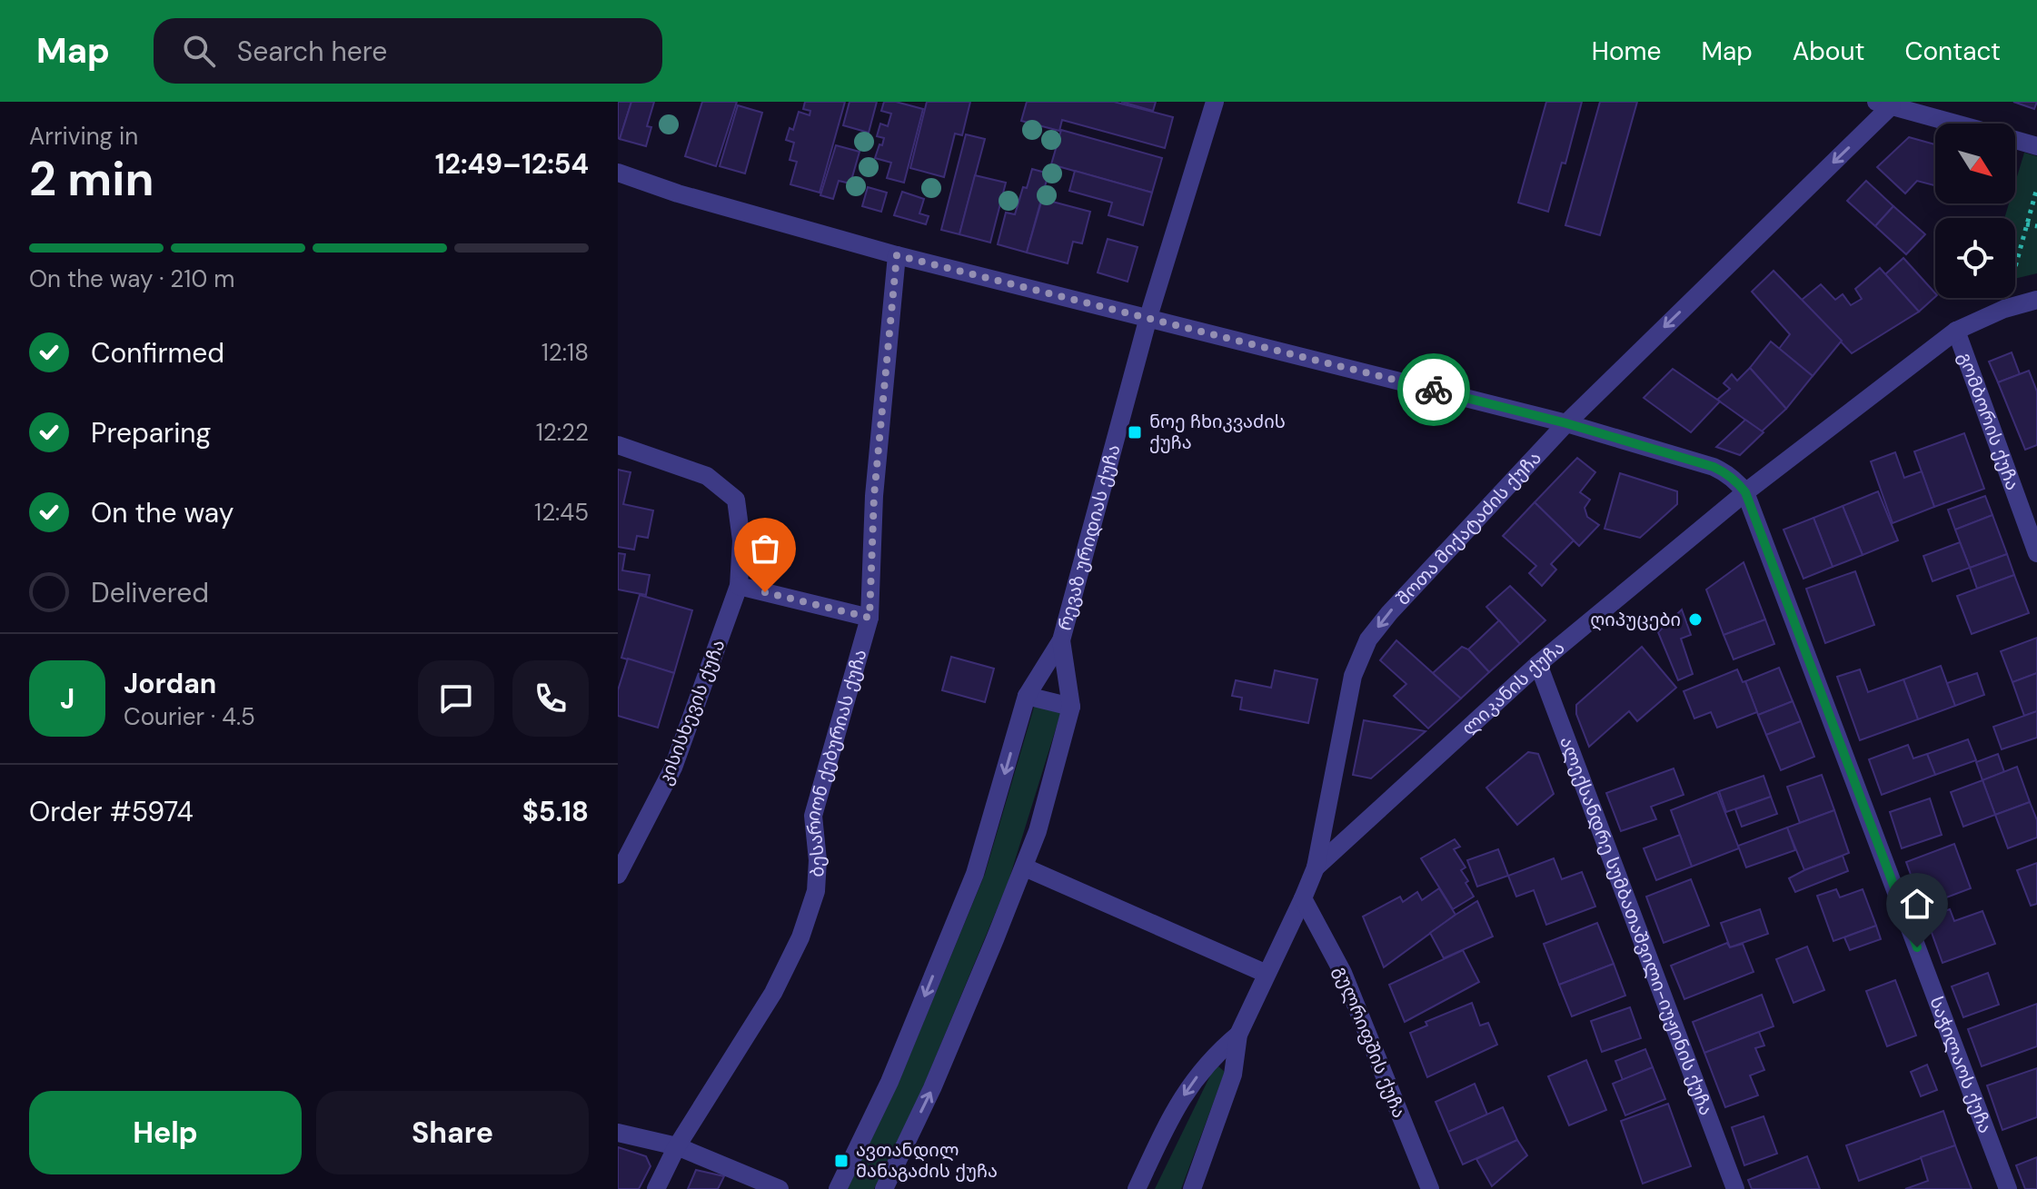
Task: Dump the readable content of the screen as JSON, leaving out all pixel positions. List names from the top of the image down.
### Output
{
  "streets": {
    "street": [
      "გომბორის ქუჩა",
      "შოთა მიქატაძის ქუჩა",
      "რევაზ ურიდიას ქუჩა",
      "ლიკანის ქუჩა",
      "კისისხევის ქუჩა",
      "ბესარიონ ქებურიას ქუჩა",
      "ალექსანდრე სუმბათაშვილი-იუჟინის ქუჩა",
      "გულრიფშის ქუჩა",
      "საჭილაოს ქუჩა"
    ]
  },
  "crossings": [
    ["გომბორის ქუჩა", "ლიკანის ქუჩა"],
    ["შოთა მიქატაძის ქუჩა", "ლიკანის ქუჩა"],
    ["ლიკანის ქუჩა", "ალექსანდრე სუმბათაშვილი-იუჟინის ქუჩა"],
    ["ლიკანის ქუჩა", "გულრიფშის ქუჩა"],
    ["ლიკანის ქუჩა", "საჭილაოს ქუჩა"]
  ],
  "one_way": ["შოთა მიქატაძის ქუჩა"],
  "places": {
    "transit": ["ნოე ჩხიკვაძის ქუჩა", "ავთანდილ მანაგაძის ქუჩა"],
    "other": ["ღიპუცები"]
  },
  "north": "bottom right",
  "page": {
    "header": "Map",
    "search": "Search here",
    "nav": [
      "Home",
      "Map",
      "About",
      "Contact"
    ],
    "heading": ["2 min", "Arriving in", "12:49–12:54"],
    "panel": [
      "Jordan",
      "Courier · 4.5",
      "Order #5974",
      "$5.18"
    ],
    "bar": "On the way · 210 m",
    "list": [
      ["Confirmed", "12:18"],
      ["Preparing", "12:22"],
      ["On the way", "12:45"],
      "Delivered"
    ],
    "round": "J",
    "buttons": ["Help", "Share"]
  }
}
